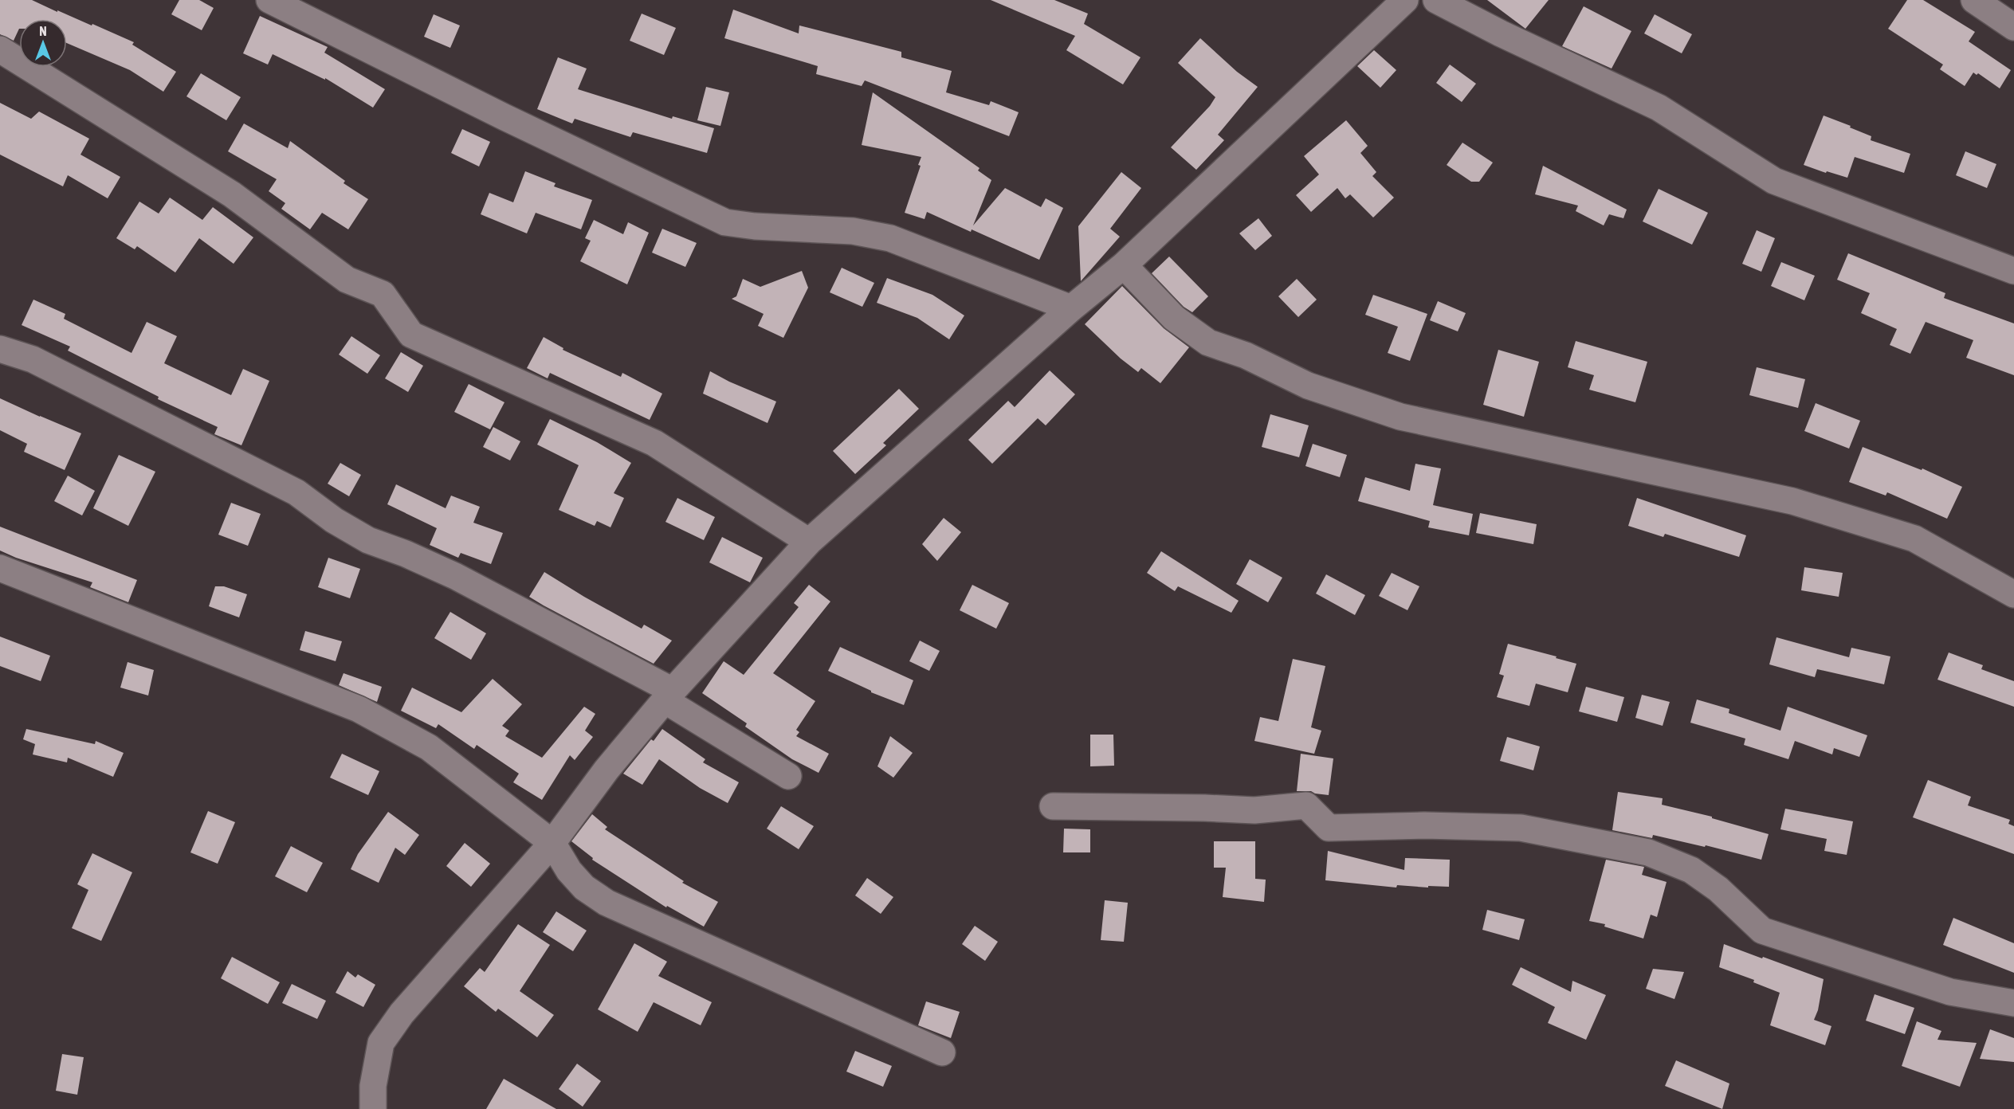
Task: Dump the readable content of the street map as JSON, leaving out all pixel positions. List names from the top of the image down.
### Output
{
  "north": "top"
}
